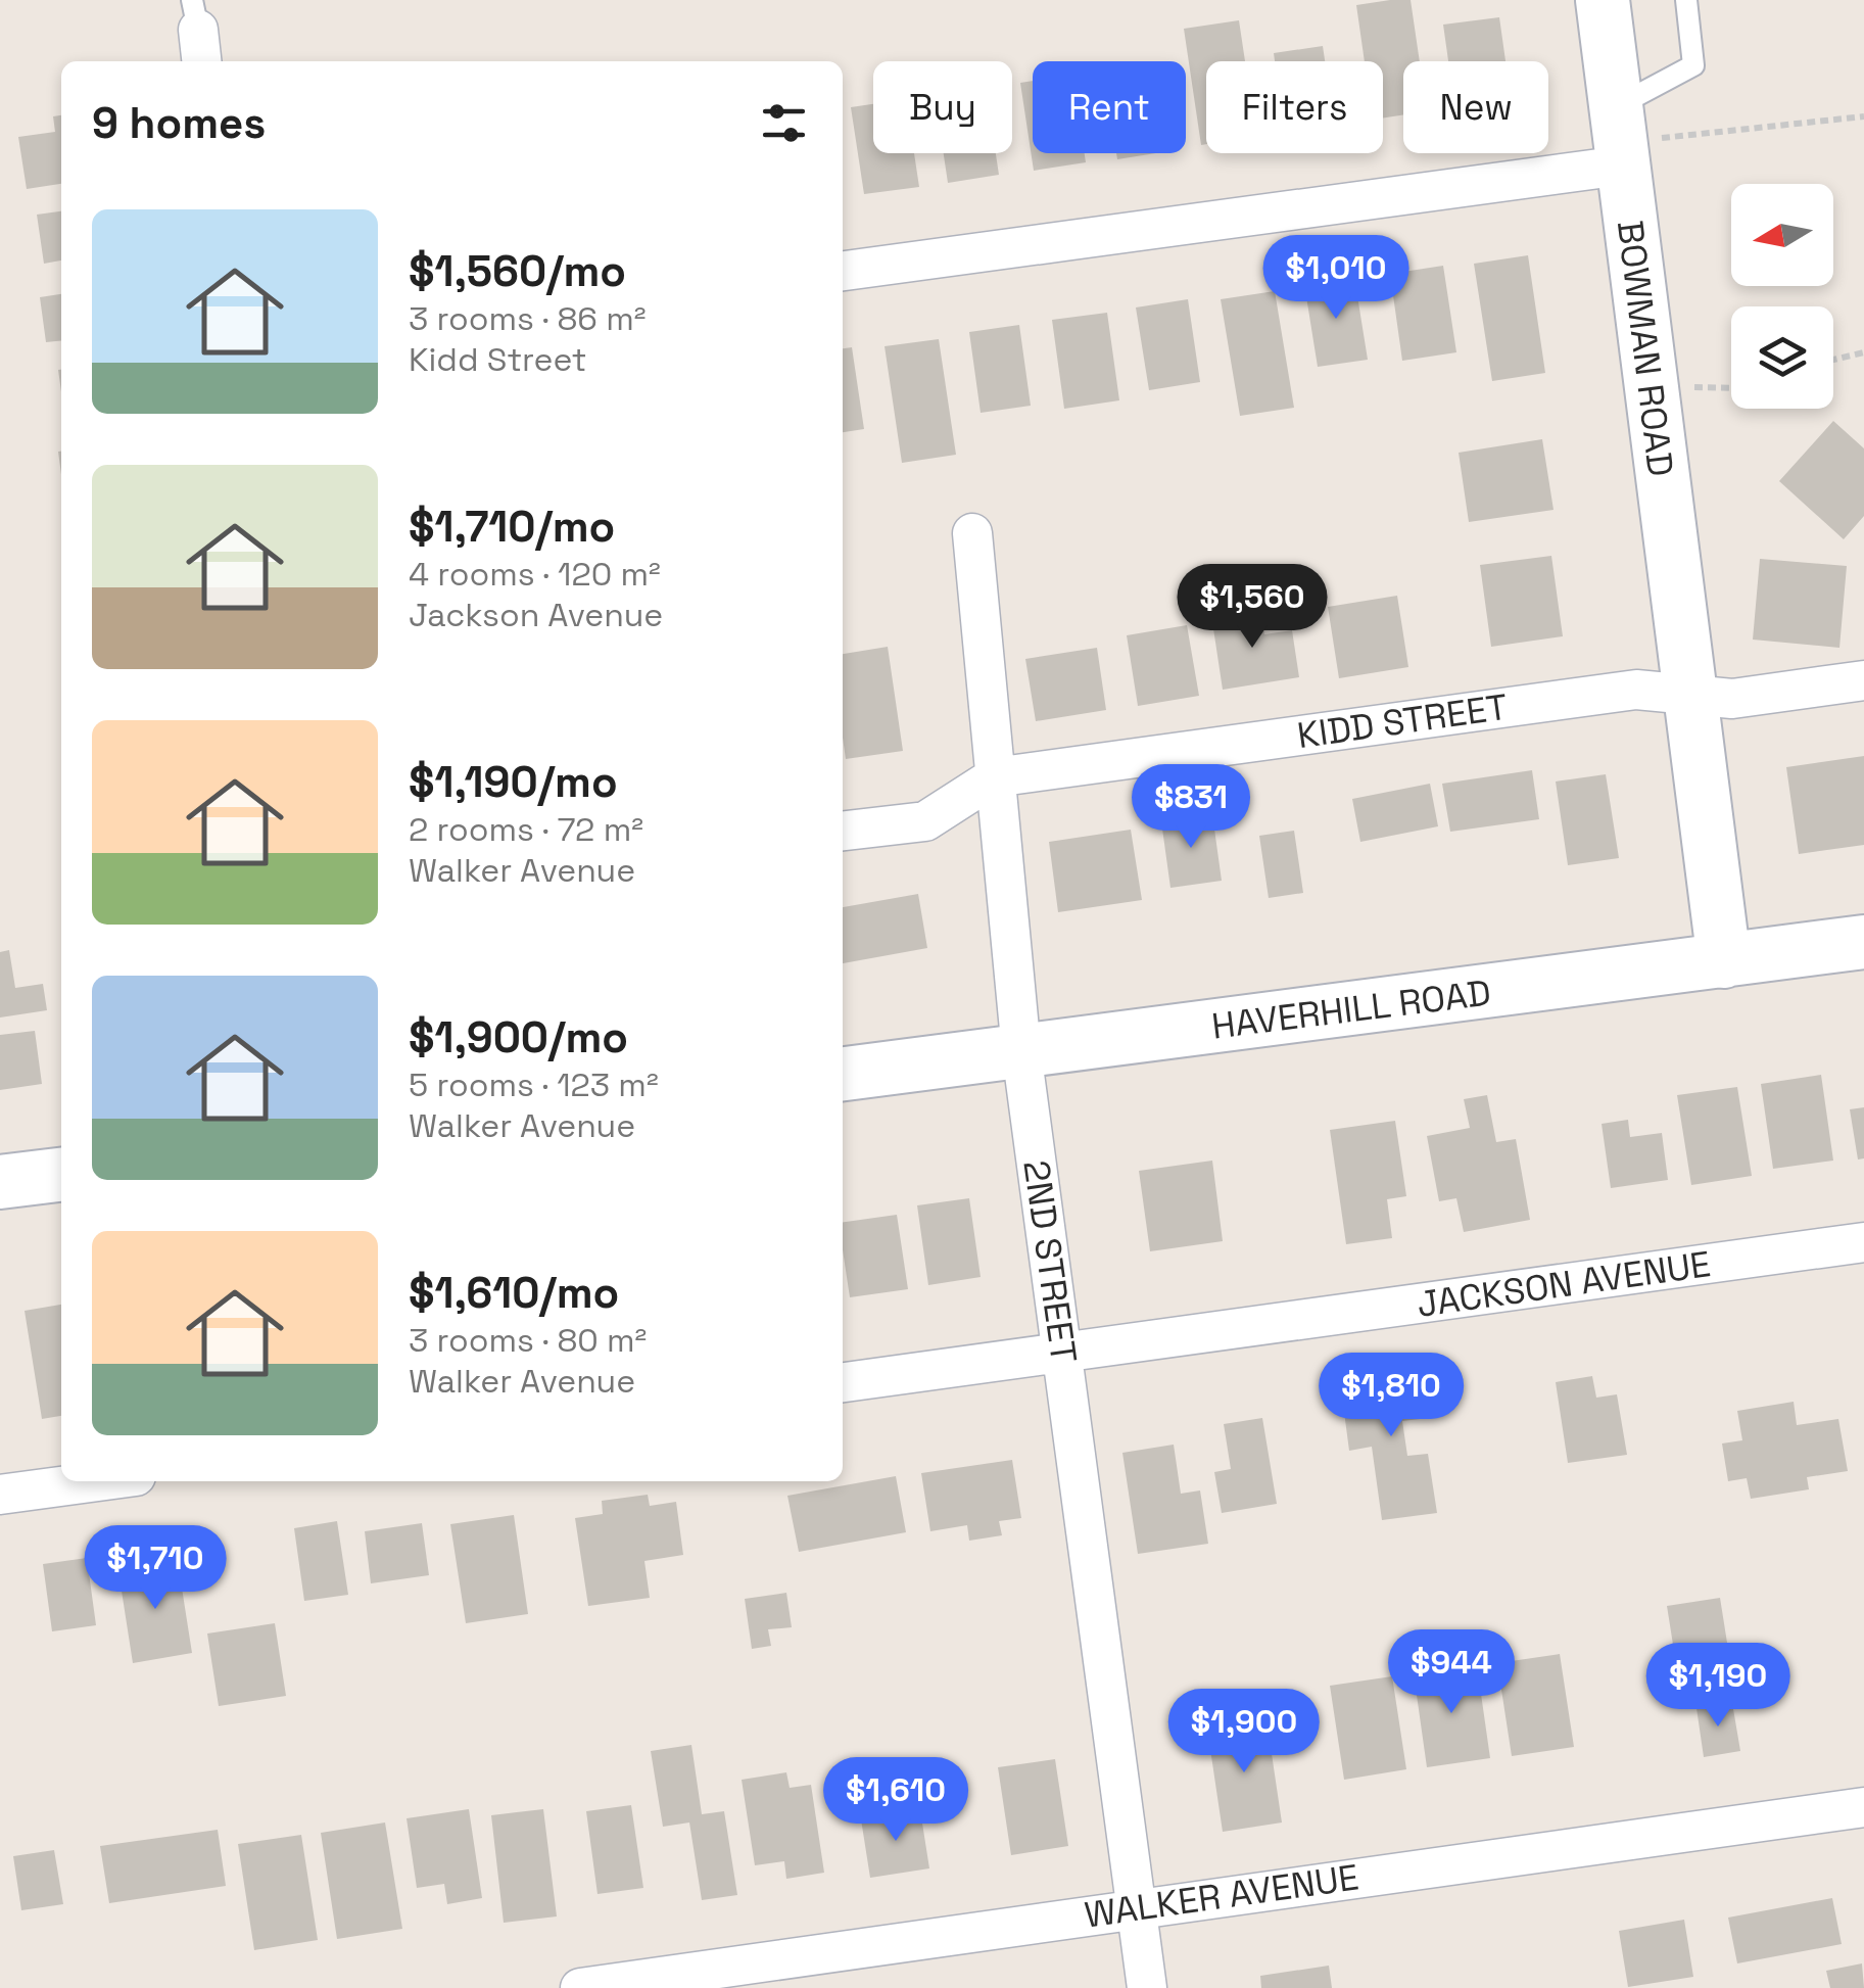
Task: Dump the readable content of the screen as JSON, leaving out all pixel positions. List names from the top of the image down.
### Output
{
  "streets": {
    "street": [
      "BOWMAN ROAD",
      "KIDD STREET",
      "HAVERHILL ROAD",
      "2ND STREET",
      "JACKSON AVENUE",
      "WALKER AVENUE"
    ]
  },
  "crossings": [
    ["BOWMAN ROAD", "KIDD STREET"],
    ["BOWMAN ROAD", "HAVERHILL ROAD"],
    ["KIDD STREET", "2ND STREET"],
    ["HAVERHILL ROAD", "2ND STREET"],
    ["2ND STREET", "JACKSON AVENUE"],
    ["2ND STREET", "WALKER AVENUE"]
  ],
  "north": "left",
  "page": {
    "chip": [
      "Buy",
      "Rent",
      "Filters",
      "New"
    ],
    "heading": "9 homes",
    "list": [
      {
        "name": "$1,560/mo",
        "note": "3 rooms · 86 m² · Kidd Street"
      },
      {
        "name": "$1,710/mo",
        "note": "4 rooms · 120 m² · Jackson Avenue"
      },
      {
        "name": "$1,190/mo",
        "note": "2 rooms · 72 m² · Walker Avenue"
      },
      {
        "name": "$1,900/mo",
        "note": "5 rooms · 123 m² · Walker Avenue"
      },
      {
        "name": "$1,610/mo",
        "note": "3 rooms · 80 m² · Walker Avenue"
      }
    ],
    "price": [
      "$1,010",
      "$1,560",
      "$831",
      "$1,810",
      "$1,710",
      "$944",
      "$1,190",
      "$1,900",
      "$1,610"
    ]
  }
}
